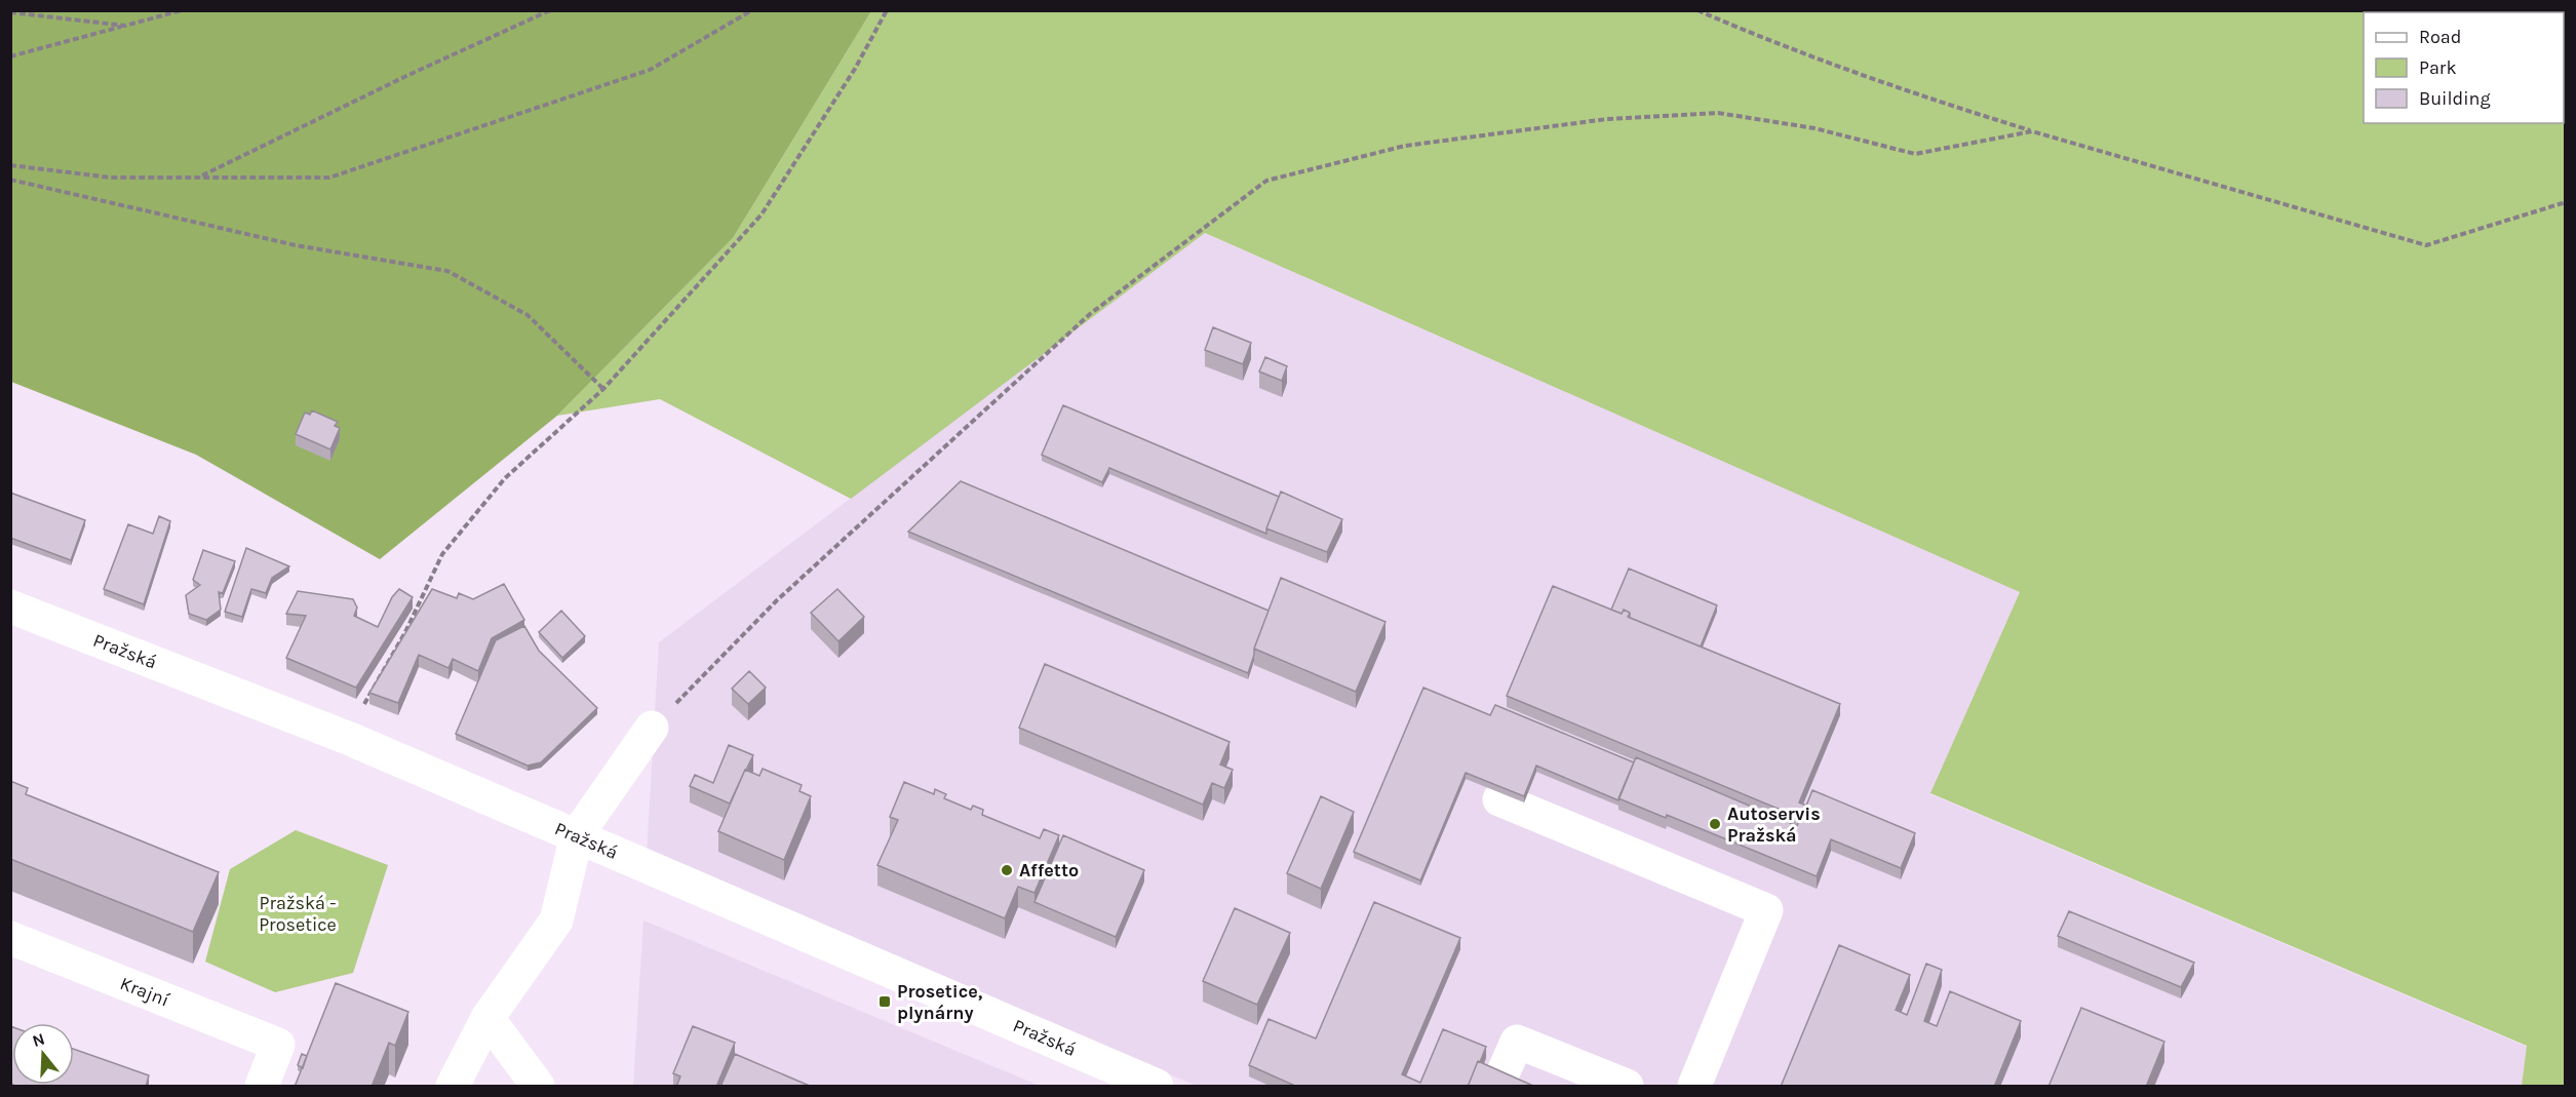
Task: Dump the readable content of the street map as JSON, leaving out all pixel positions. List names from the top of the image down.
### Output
{
  "streets": {
    "street": ["Pražská", "Krajní"]
  },
  "parks": ["Pražská - Prosetice"],
  "places": {
    "other": ["Autoservis Pražská", "Affetto"],
    "transit": ["Prosetice, plynárny"]
  },
  "legend": ["Road", "Park", "Building"],
  "north": "top"
}
